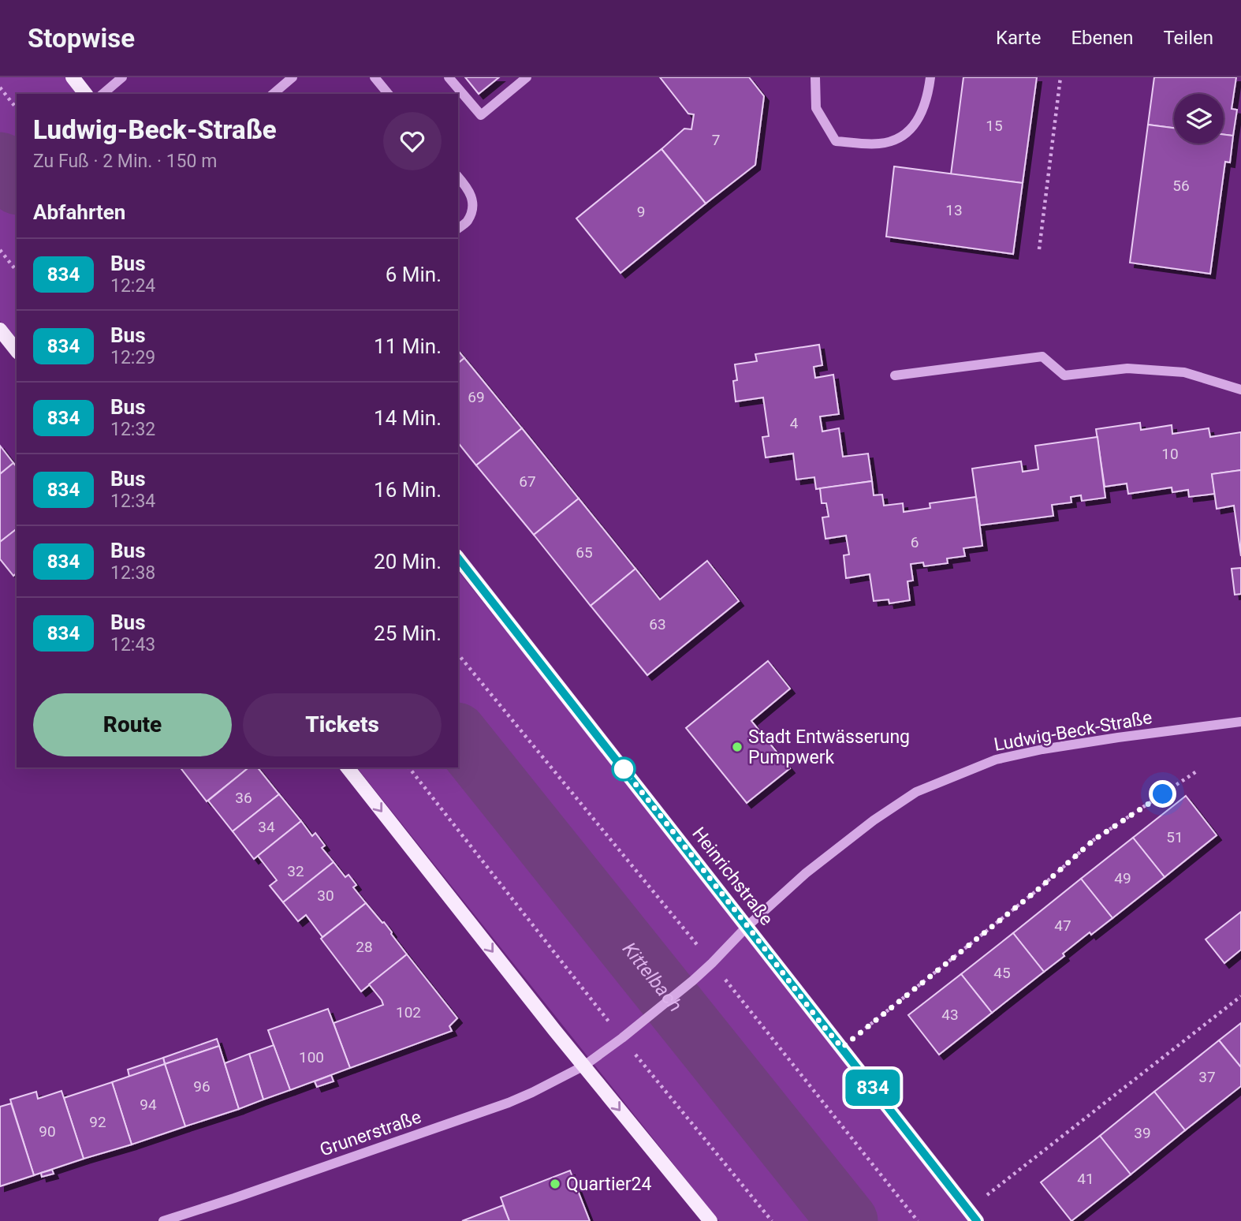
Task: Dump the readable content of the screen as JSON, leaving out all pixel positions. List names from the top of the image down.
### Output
{
  "streets": {
    "main road": ["Heinrichstraße"],
    "street": ["Ludwig-Beck-Straße", "Grunerstraße"]
  },
  "crossings": [
    ["Ludwig-Beck-Straße", "Heinrichstraße"],
    ["Ludwig-Beck-Straße", "Grunerstraße"]
  ],
  "water": ["Kittelbach"],
  "places": ["Stadt Entwässerung Pumpwerk", "Quartier24"],
  "lines": ["bus line 834"],
  "house_numbers": [
    "15",
    "7",
    "56",
    "13",
    "9",
    "69",
    "4",
    "10",
    "67",
    "6",
    "65",
    "63",
    "36",
    "34",
    "51",
    "32",
    "49",
    "30",
    "47",
    "28",
    "45",
    "102",
    "43",
    "100",
    "37",
    "96",
    "94",
    "92",
    "90",
    "39",
    "41"
  ],
  "page": {
    "header": "Stopwise",
    "nav": ["Karte", "Ebenen", "Teilen"],
    "on_map": "834",
    "heading": [
      ["Ludwig-Beck-Straße", "Zu Fuß · 2 Min. · 150 m"],
      "Abfahrten"
    ],
    "list": [
      {
        "mark": "834",
        "name": "Bus",
        "note": "12:24",
        "value": "6 Min."
      },
      {
        "mark": "834",
        "name": "Bus",
        "note": "12:29",
        "value": "11 Min."
      },
      {
        "mark": "834",
        "name": "Bus",
        "note": "12:32",
        "value": "14 Min."
      },
      {
        "mark": "834",
        "name": "Bus",
        "note": "12:34",
        "value": "16 Min."
      },
      {
        "mark": "834",
        "name": "Bus",
        "note": "12:38",
        "value": "20 Min."
      },
      {
        "mark": "834",
        "name": "Bus",
        "note": "12:43",
        "value": "25 Min."
      }
    ],
    "buttons": ["Route", "Tickets"]
  }
}
